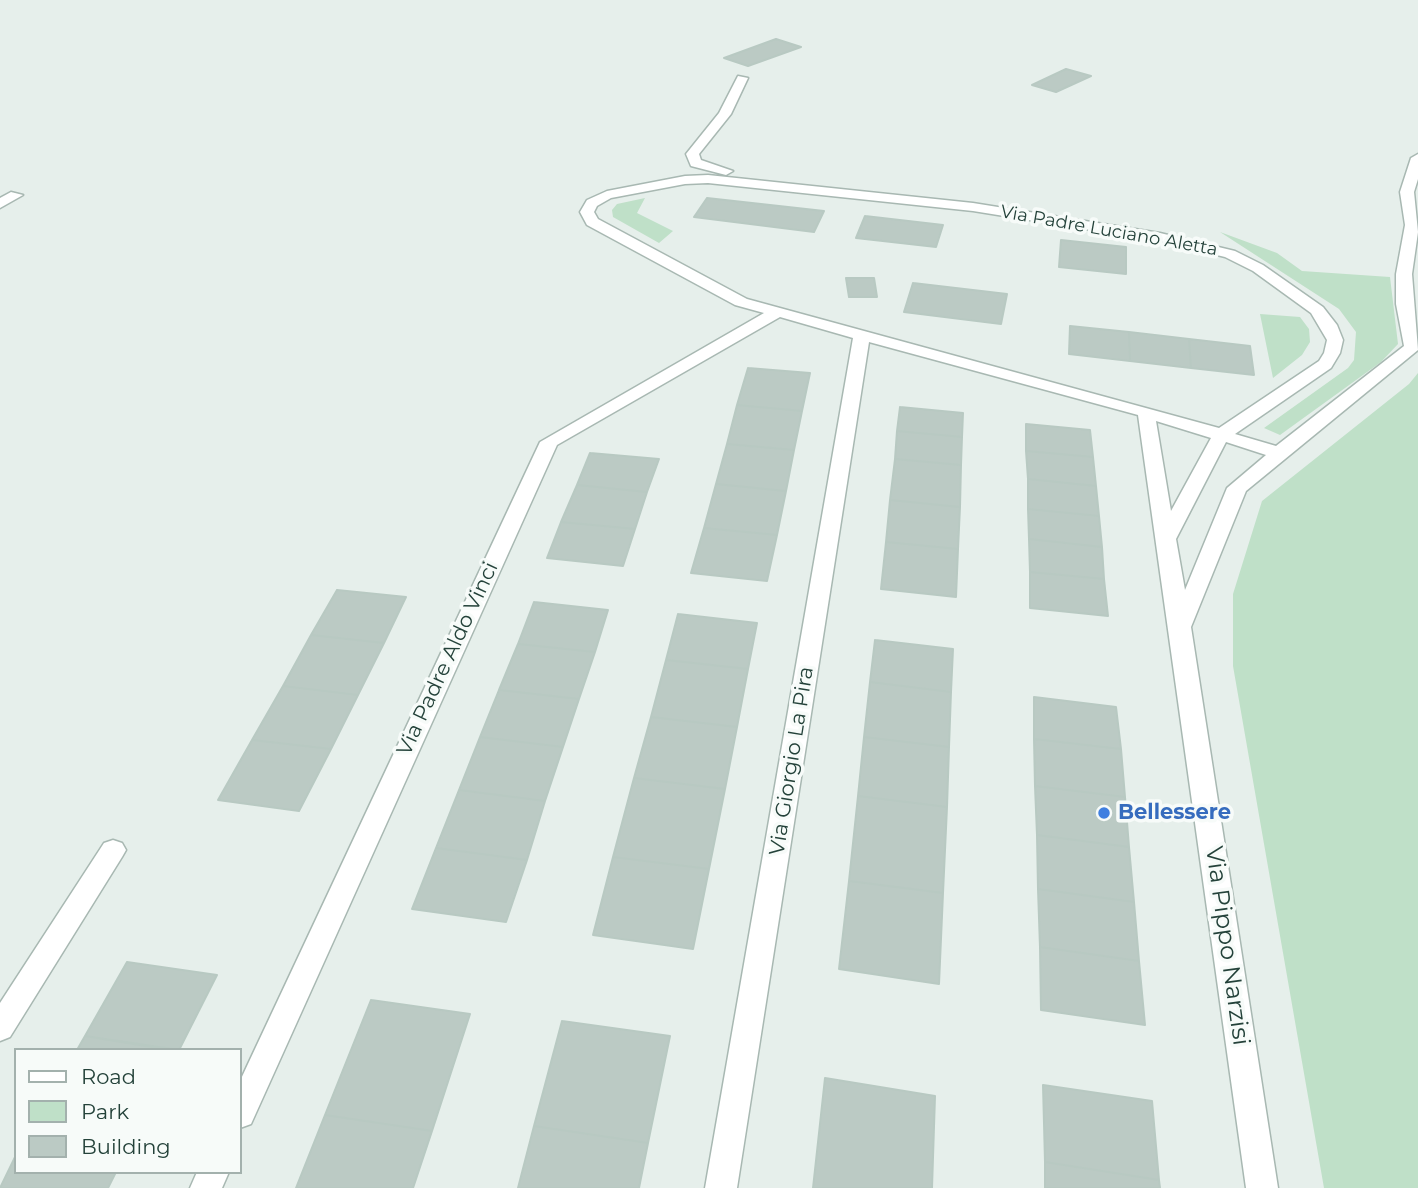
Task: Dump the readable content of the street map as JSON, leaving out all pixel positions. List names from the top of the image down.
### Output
{
  "streets": {
    "street": [
      "Via Padre Luciano Aletta",
      "Via Padre Aldo Vinci",
      "Via Giorgio La Pira",
      "Via Pippo Narzisi"
    ]
  },
  "crossings": [
    ["Via Padre Luciano Aletta", "Via Padre Aldo Vinci"],
    ["Via Padre Luciano Aletta", "Via Giorgio La Pira"],
    ["Via Padre Luciano Aletta", "Via Pippo Narzisi"]
  ],
  "places": ["Bellessere"],
  "legend": ["Road", "Park", "Building"]
}
